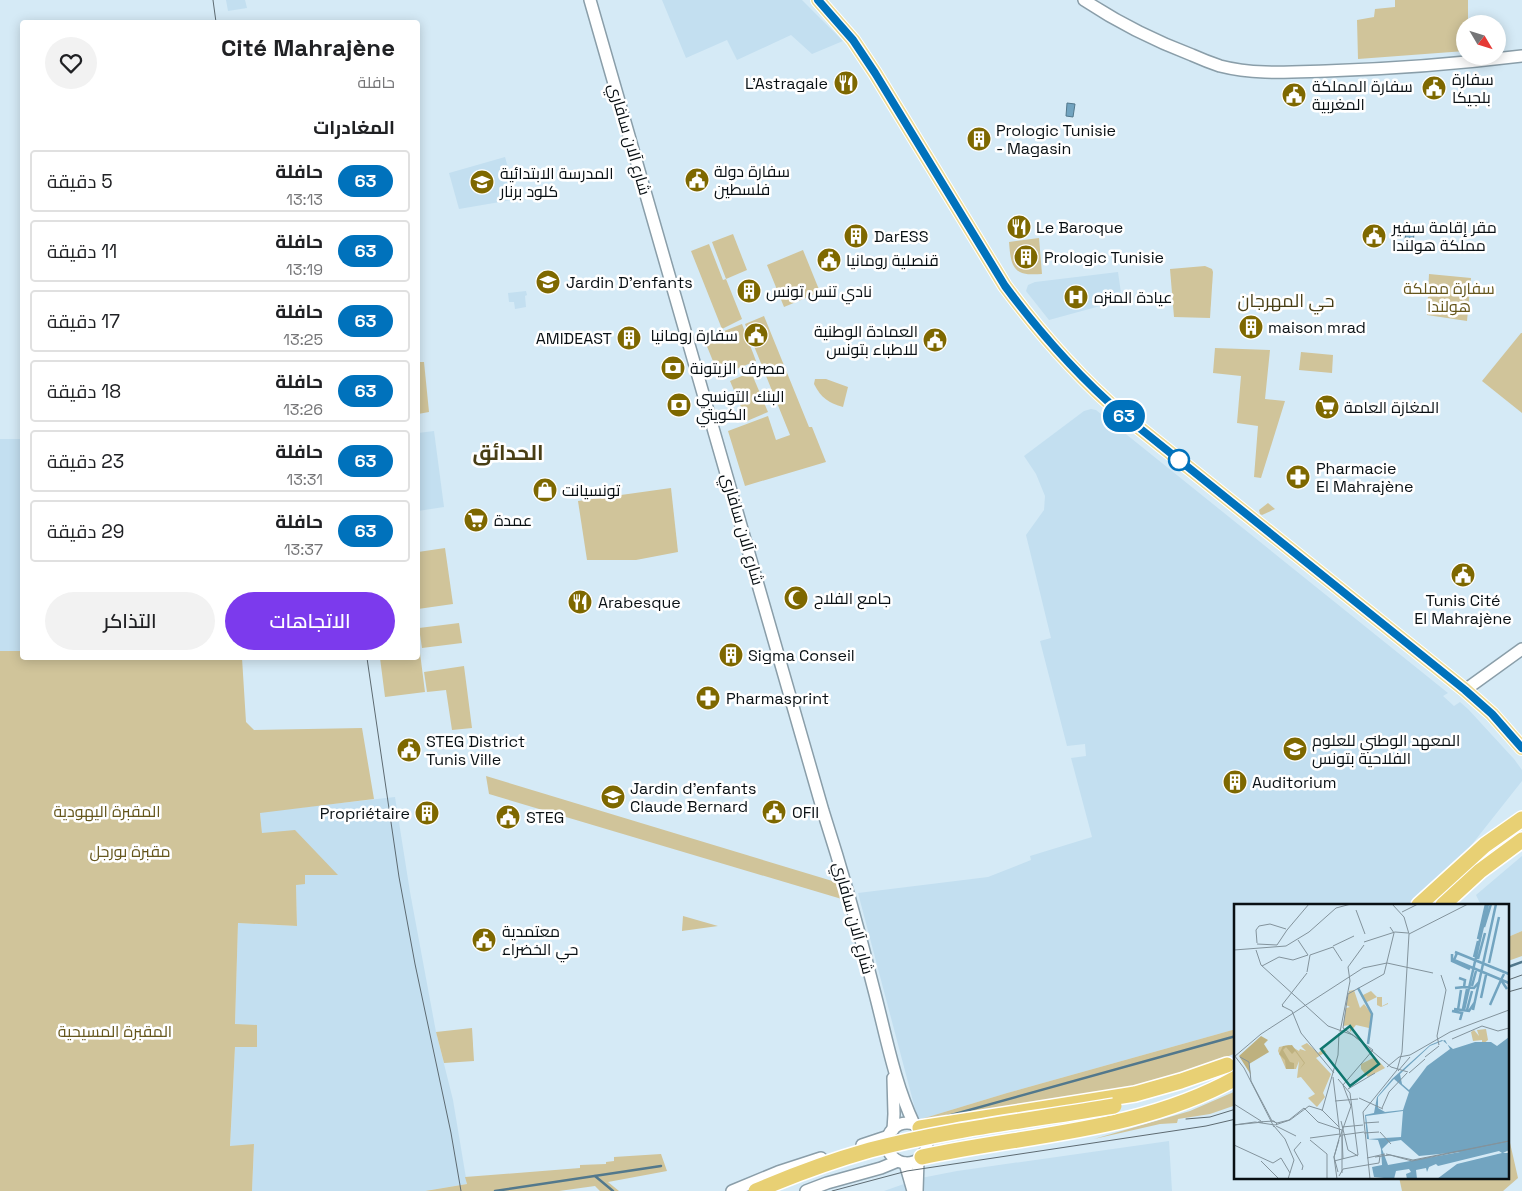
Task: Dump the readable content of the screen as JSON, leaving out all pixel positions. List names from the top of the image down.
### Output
{
  "streets": {
    "street": ["شارع آلان سافاري"]
  },
  "districts": ["حي المهرجان", "الحدائق"],
  "parks": [
    "سفارة مملكة هولندا",
    "المقبرة اليهودية",
    "مقبرة بورجل",
    "المقبرة المسيحية"
  ],
  "places": {
    "restaurant": ["L'Astragale", "Le Baroque", "Arabesque"],
    "public building": [
      "سفارة بلجيكا",
      "سفارة المملكة المغربية",
      "سفارة دولة فلسطين",
      "مقر إقامة سفير مملكة هولندا",
      "قنصلية رومانيا",
      "سفارة رومانيا",
      "العمادة الوطنية للاطباء بتونس",
      "Tunis Cité El Mahrajène",
      "STEG District Tunis Ville",
      "OFII",
      "STEG",
      "معتمدية حي الخضراء"
    ],
    "building": [
      "Prologic Tunisie - Magasin",
      "DarESS",
      "Prologic Tunisie",
      "نادي تنس تونس",
      "maison mrad",
      "AMIDEAST",
      "Sigma Conseil",
      "Auditorium",
      "Propriétaire"
    ],
    "school or university": [
      "المدرسة الابتدائية كلود برنار",
      "Jardin D'enfants",
      "المعهد الوطني للعلوم الفلاحية بتونس",
      "Jardin d'enfants Claude Bernard"
    ],
    "hospital": ["عيادة المنزه"],
    "bank": ["مصرف الزيتونة", "البنك التونسي الكويتي"],
    "supermarket": ["المغازة العامة", "عمدة"],
    "pharmacy": ["Pharmacie El Mahrajène", "Pharmasprint"],
    "shop": ["تونسيانت"],
    "mosque": ["جامع الفلاح"]
  },
  "lines": ["bus line 63"],
  "north": "bottom right",
  "page": {
    "on_map": "63",
    "heading": [
      ["Cité Mahrajène", "حافلة"],
      "المغادرات"
    ],
    "list": [
      {
        "mark": "63",
        "name": "حافلة",
        "note": "13:13",
        "value": "5 دقيقة"
      },
      {
        "mark": "63",
        "name": "حافلة",
        "note": "13:19",
        "value": "11 دقيقة"
      },
      {
        "mark": "63",
        "name": "حافلة",
        "note": "13:25",
        "value": "17 دقيقة"
      },
      {
        "mark": "63",
        "name": "حافلة",
        "note": "13:26",
        "value": "18 دقيقة"
      },
      {
        "mark": "63",
        "name": "حافلة",
        "note": "13:31",
        "value": "23 دقيقة"
      },
      {
        "mark": "63",
        "name": "حافلة",
        "note": "13:37",
        "value": "29 دقيقة"
      }
    ],
    "buttons": ["الاتجاهات", "التذاكر"]
  }
}
